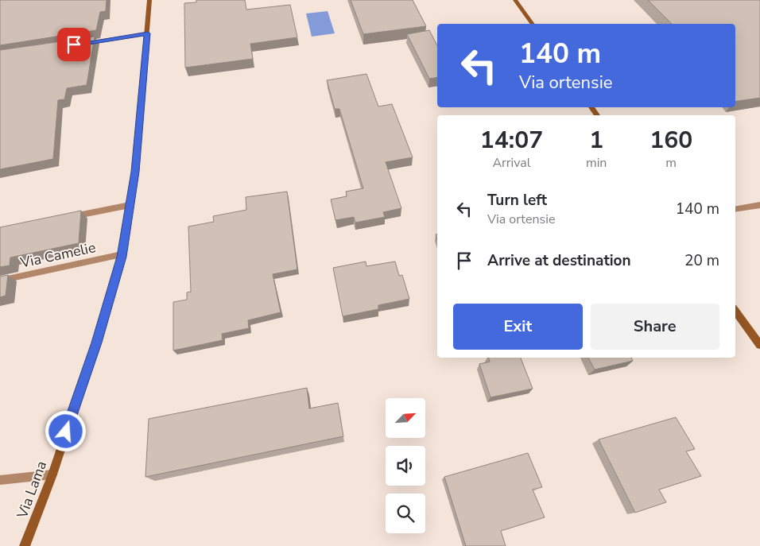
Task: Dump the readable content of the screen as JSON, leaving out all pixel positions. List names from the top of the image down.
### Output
{
  "streets": {
    "street": ["Via Camelie", "Via Lama"]
  },
  "crossings": [
    ["Via Camelie", "Via Lama"]
  ],
  "north": "top right",
  "page": {
    "turn": ["140 m", "Via ortensie"],
    "eta": [
      "14:07",
      "Arrival",
      "1",
      "min",
      "160",
      "m"
    ],
    "list": [
      {
        "name": "Turn left",
        "note": "Via ortensie",
        "value": "140 m"
      },
      {
        "name": "Arrive at destination",
        "value": "20 m"
      }
    ],
    "buttons": ["Exit", "Share"]
  }
}
